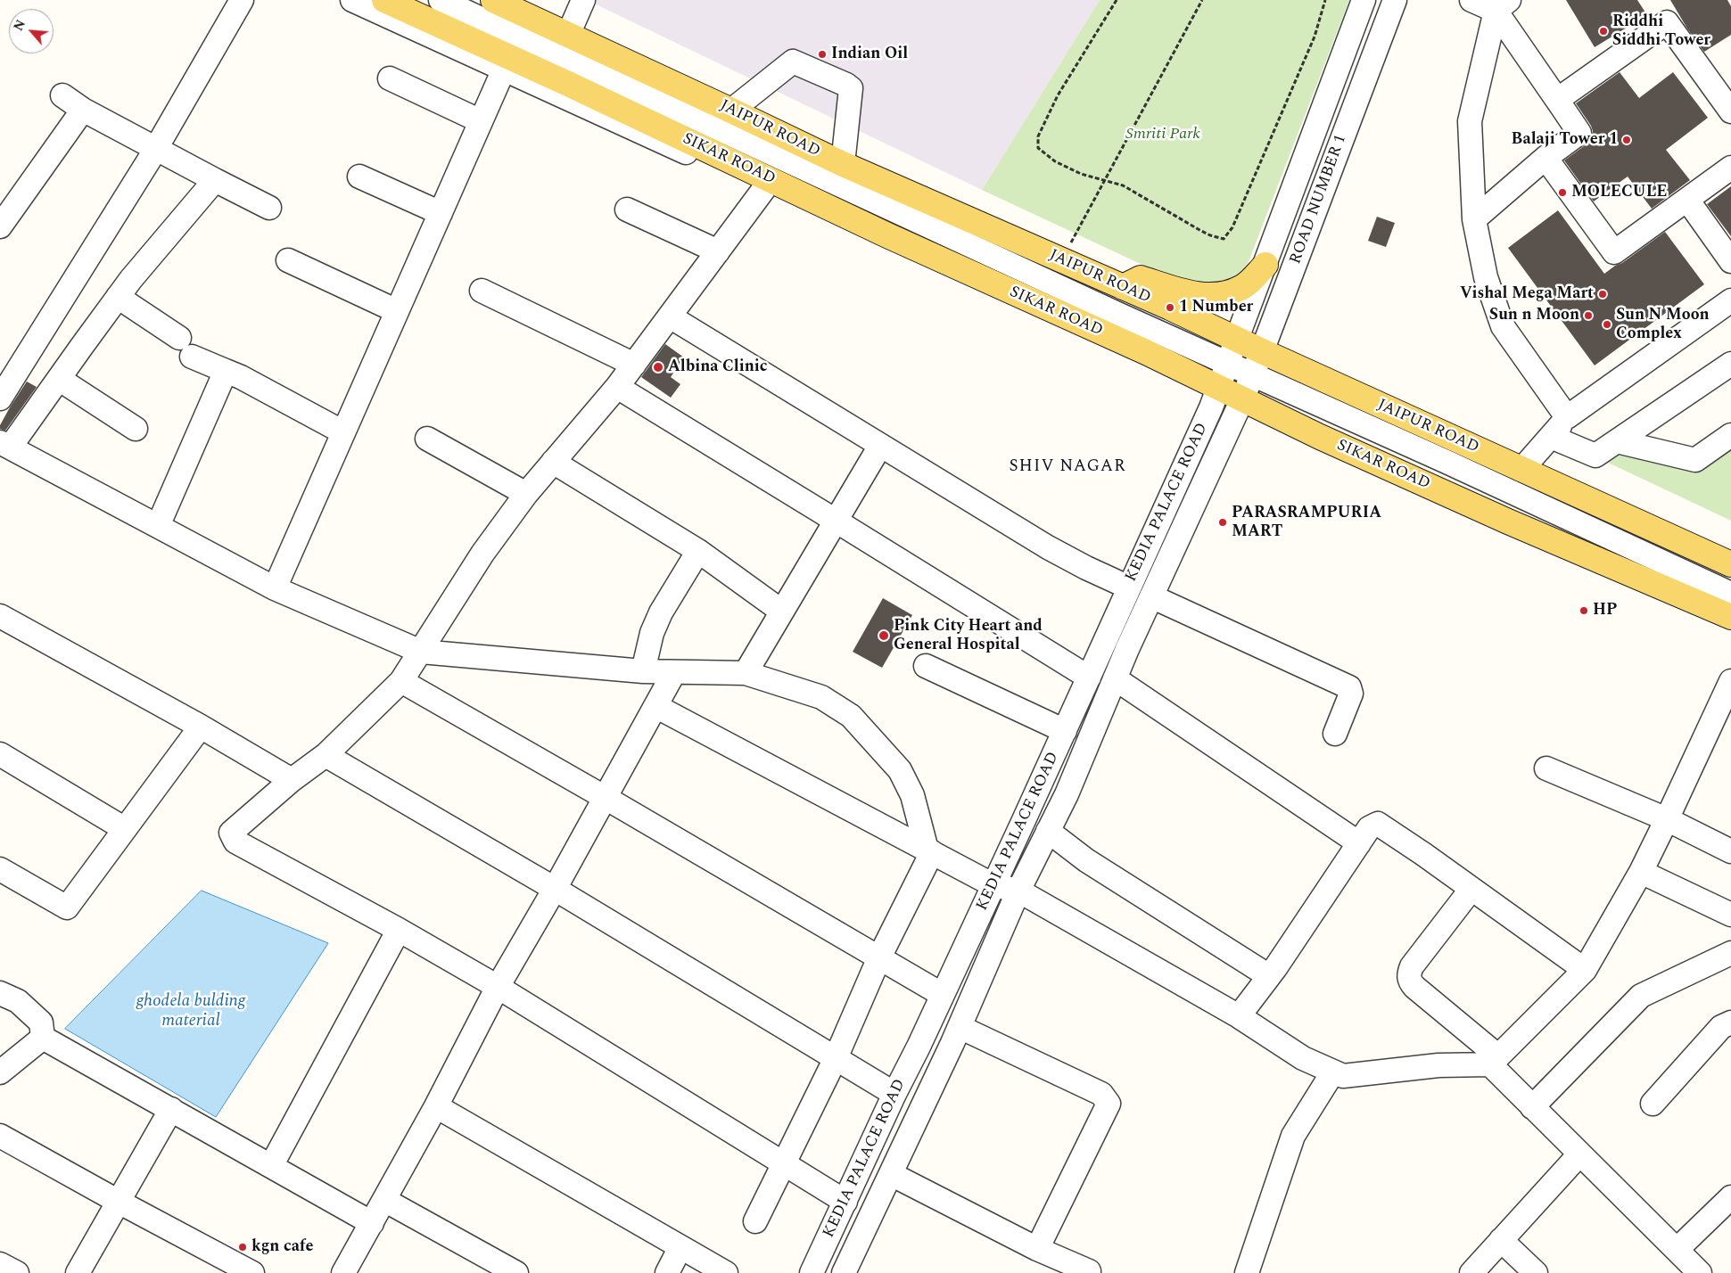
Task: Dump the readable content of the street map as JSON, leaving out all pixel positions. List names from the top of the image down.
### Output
{
  "streets": {
    "main road": ["JAIPUR ROAD", "SIKAR ROAD"],
    "street": ["ROAD NUMBER 1", "KEDIA PALACE ROAD"]
  },
  "crossings": [
    ["JAIPUR ROAD", "ROAD NUMBER 1"],
    ["SIKAR ROAD", "ROAD NUMBER 1"],
    ["SIKAR ROAD", "KEDIA PALACE ROAD"],
    ["ROAD NUMBER 1", "KEDIA PALACE ROAD"]
  ],
  "districts": ["SHIV NAGAR"],
  "water": ["ghodela bulding material"],
  "parks": ["Smriti Park"],
  "places": [
    "Riddhi Siddhi Tower",
    "Indian Oil",
    "Balaji Tower 1",
    "MOLECULE",
    "Vishal Mega Mart",
    "1 Number",
    "Sun n Moon",
    "Sun N Moon Complex",
    "Albina Clinic",
    "PARASRAMPURIA MART",
    "HP",
    "Pink City Heart and General Hospital",
    "kgn cafe"
  ],
  "north": "top left"
}
